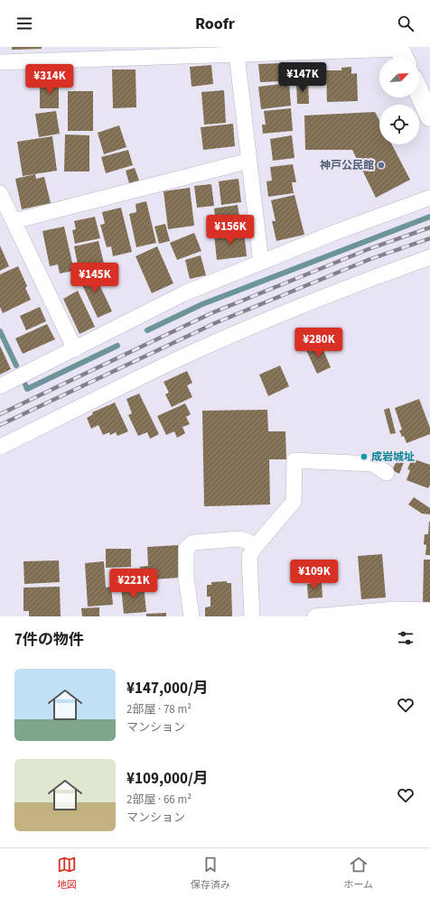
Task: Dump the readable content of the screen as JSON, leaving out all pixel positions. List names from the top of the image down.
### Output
{
  "places": ["神戸公民館", "成岩城址"],
  "north": "top right",
  "page": {
    "header": "Roofr",
    "price": [
      "¥147K",
      "¥314K",
      "¥156K",
      "¥145K",
      "¥280K",
      "¥109K",
      "¥221K"
    ],
    "heading": "7件の物件",
    "list": [
      {
        "name": "¥147,000/月",
        "note": "2部屋 · 78 m² · マンション"
      },
      {
        "name": "¥109,000/月",
        "note": "2部屋 · 66 m² · マンション"
      }
    ],
    "tabs": ["地図", "保存済み", "ホーム"]
  }
}
